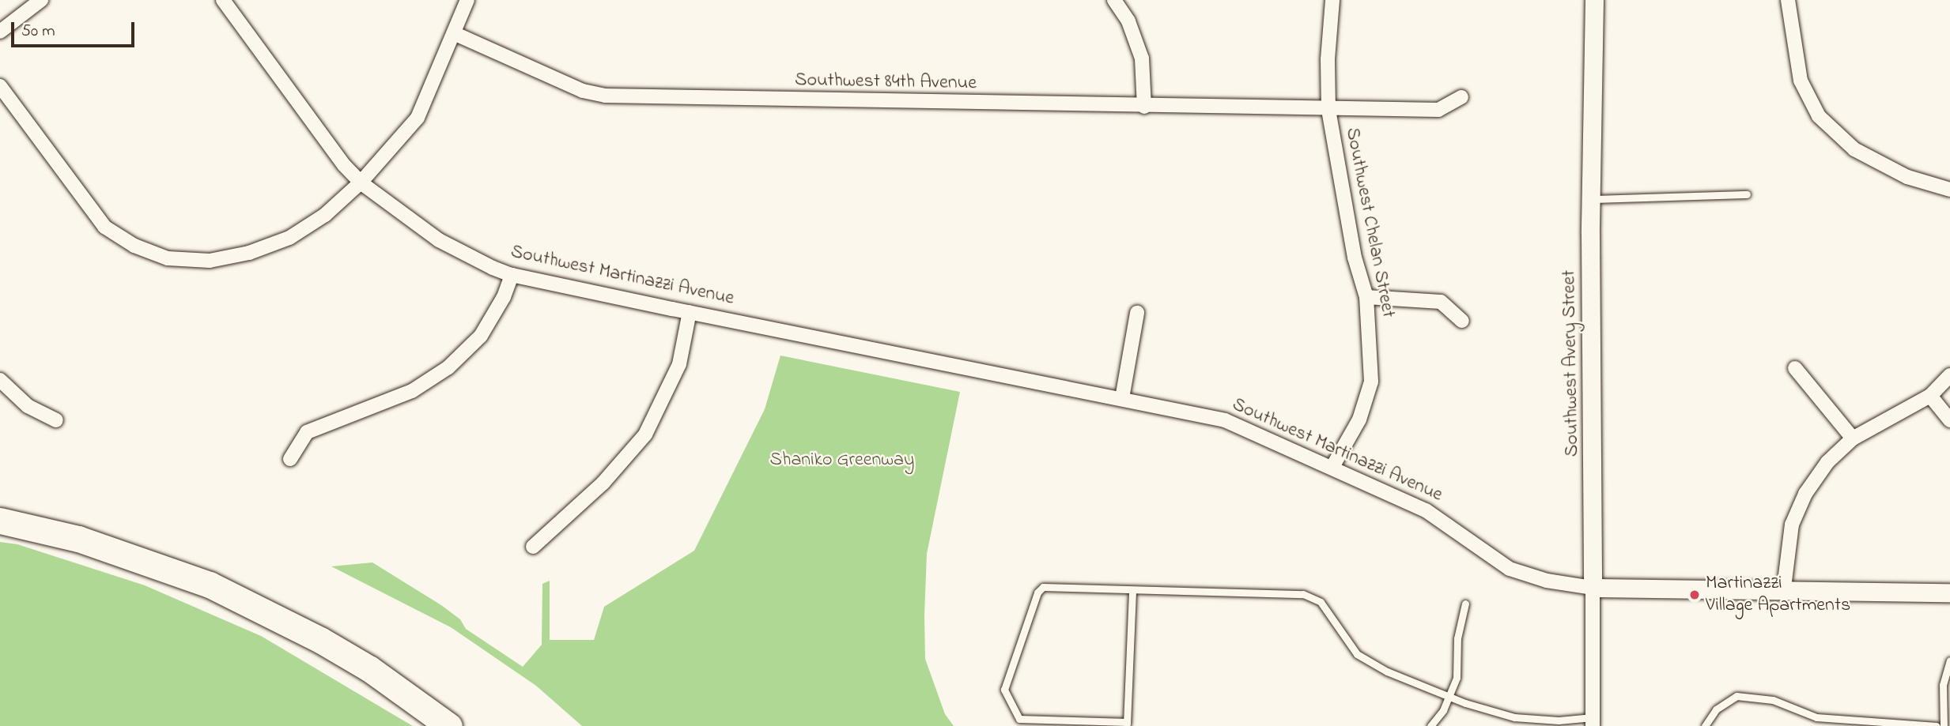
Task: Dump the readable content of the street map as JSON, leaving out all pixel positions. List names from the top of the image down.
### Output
{
  "streets": {
    "street": [
      "Southwest 84th Avenue",
      "Southwest Chelan Street",
      "Southwest Martinazzi Avenue",
      "Southwest Avery Street"
    ]
  },
  "crossings": [
    ["Southwest 84th Avenue", "Southwest Chelan Street"],
    ["Southwest Chelan Street", "Southwest Martinazzi Avenue"],
    ["Southwest Martinazzi Avenue", "Southwest Avery Street"]
  ],
  "parks": ["Shaniko Greenway"],
  "places": ["Martinazzi Village Apartments"],
  "scale_bar": "50 m"
}
